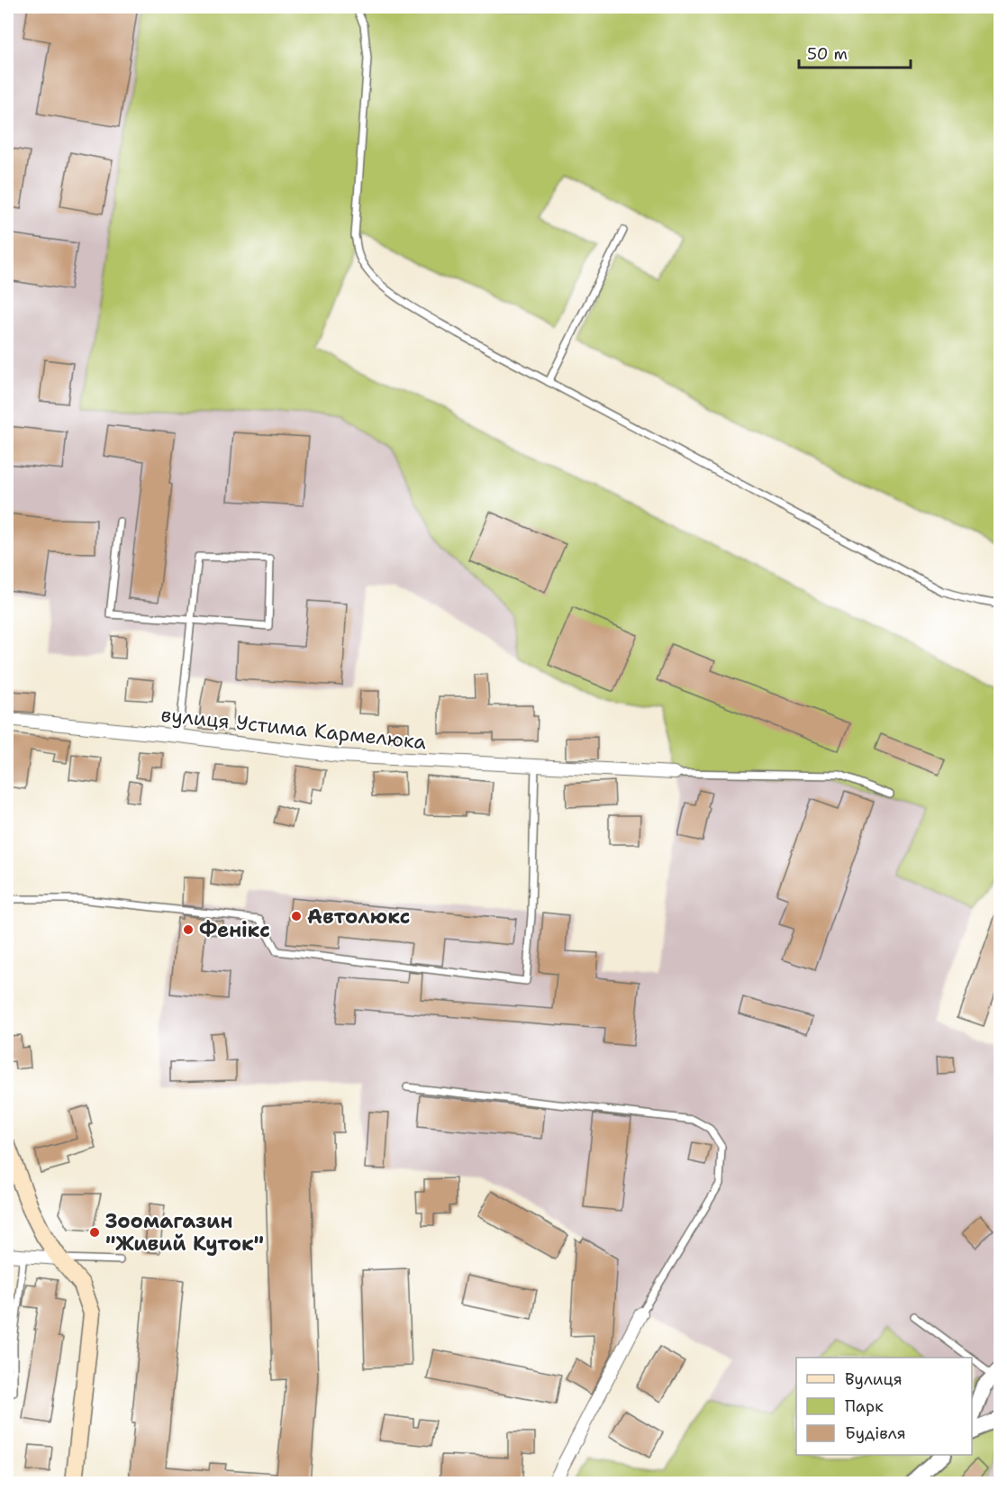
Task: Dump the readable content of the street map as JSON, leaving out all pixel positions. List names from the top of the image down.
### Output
{
  "streets": {
    "street": ["вулиця Устима Кармелюка"]
  },
  "places": ["Автолюкс", "Фенікс", "Зоомагазин \"Живий Куток\""],
  "legend": ["Вулиця", "Парк", "Будівля"],
  "scale_bar": "50 m"
}
